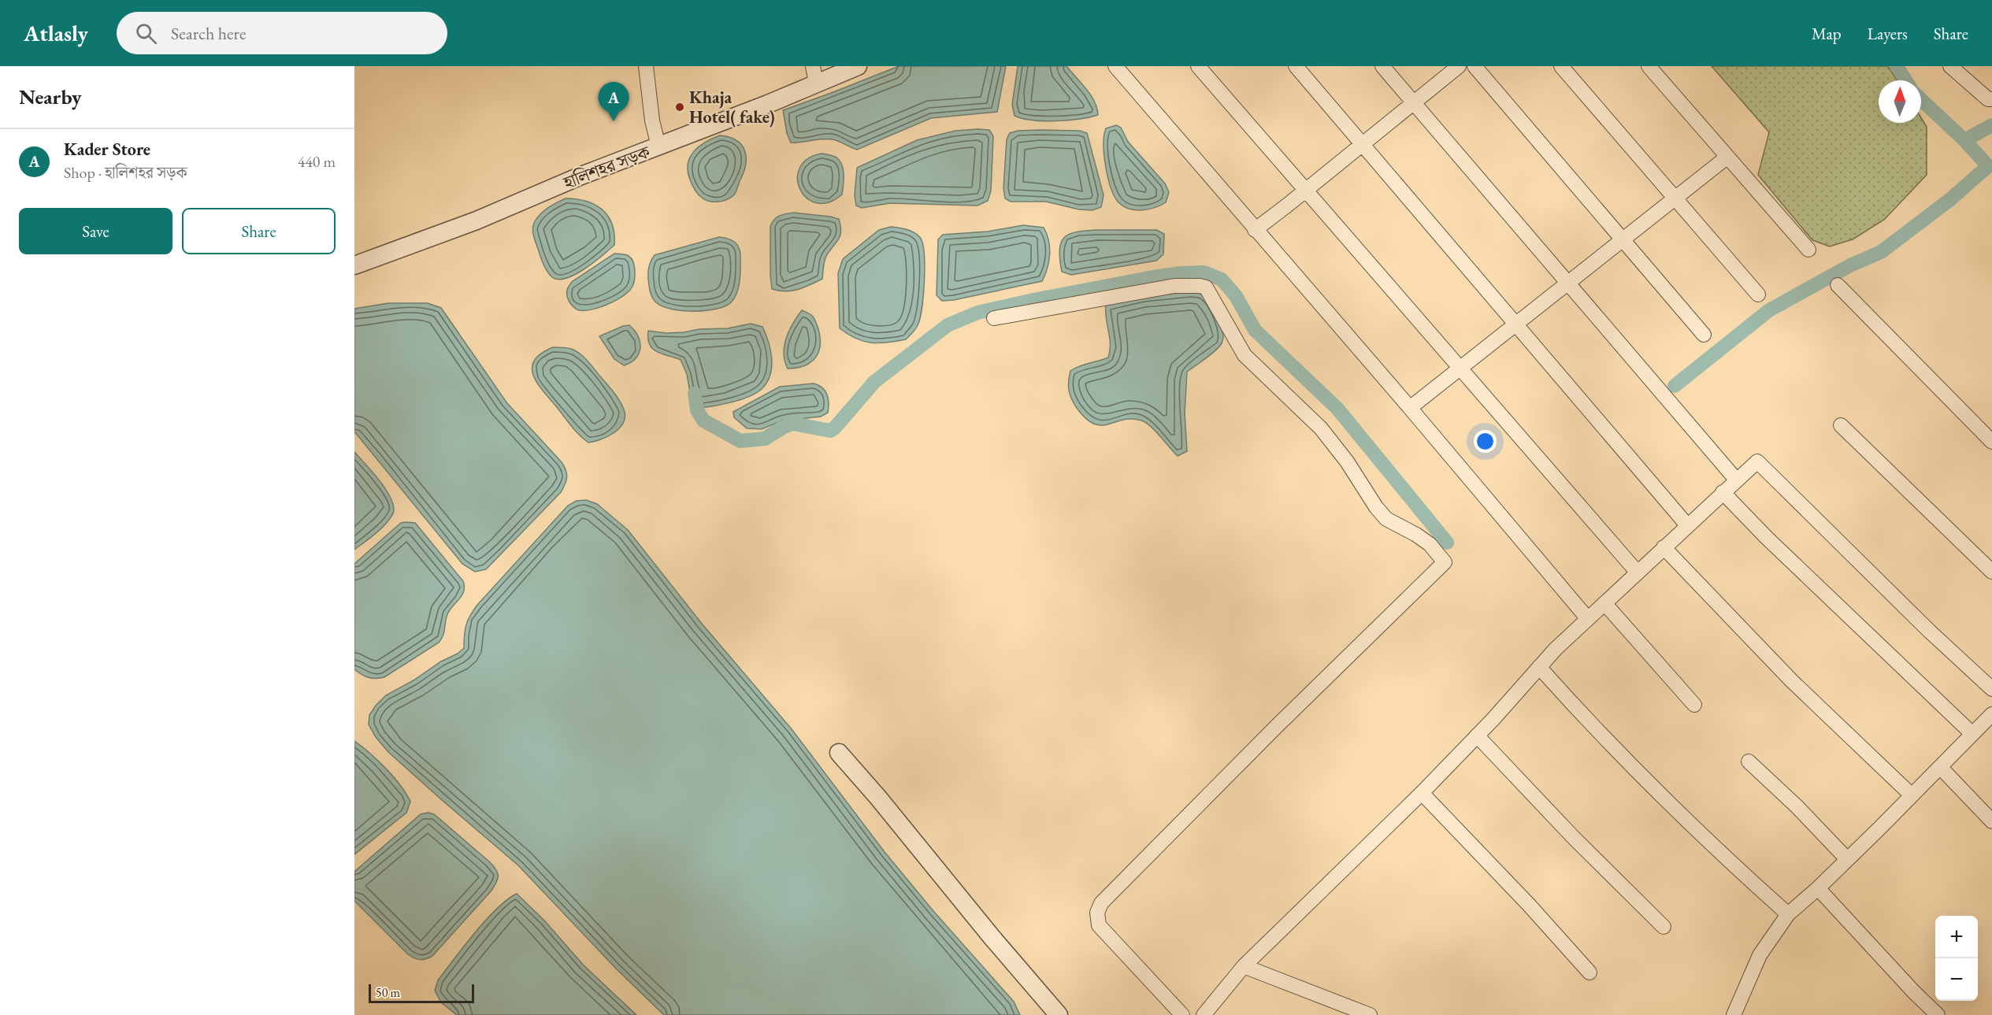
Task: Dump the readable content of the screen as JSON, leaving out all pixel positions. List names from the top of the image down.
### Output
{
  "streets": {
    "street": ["হালিশহর সড়ক"]
  },
  "places": ["Khaja Hotel( fake)"],
  "scale_bar": "50 m",
  "north": "top",
  "page": {
    "header": "Atlasly",
    "search": "Search here",
    "nav": ["Map", "Layers", "Share"],
    "heading": "Nearby",
    "pins": "A",
    "list": [
      {
        "mark": "A",
        "name": "Kader Store",
        "note": "Shop · হালিশহর সড়ক",
        "value": "440 m"
      }
    ],
    "buttons": ["Save", "Share"],
    "map_buttons": ["+", "−"],
    "scale": "50 m"
  }
}
